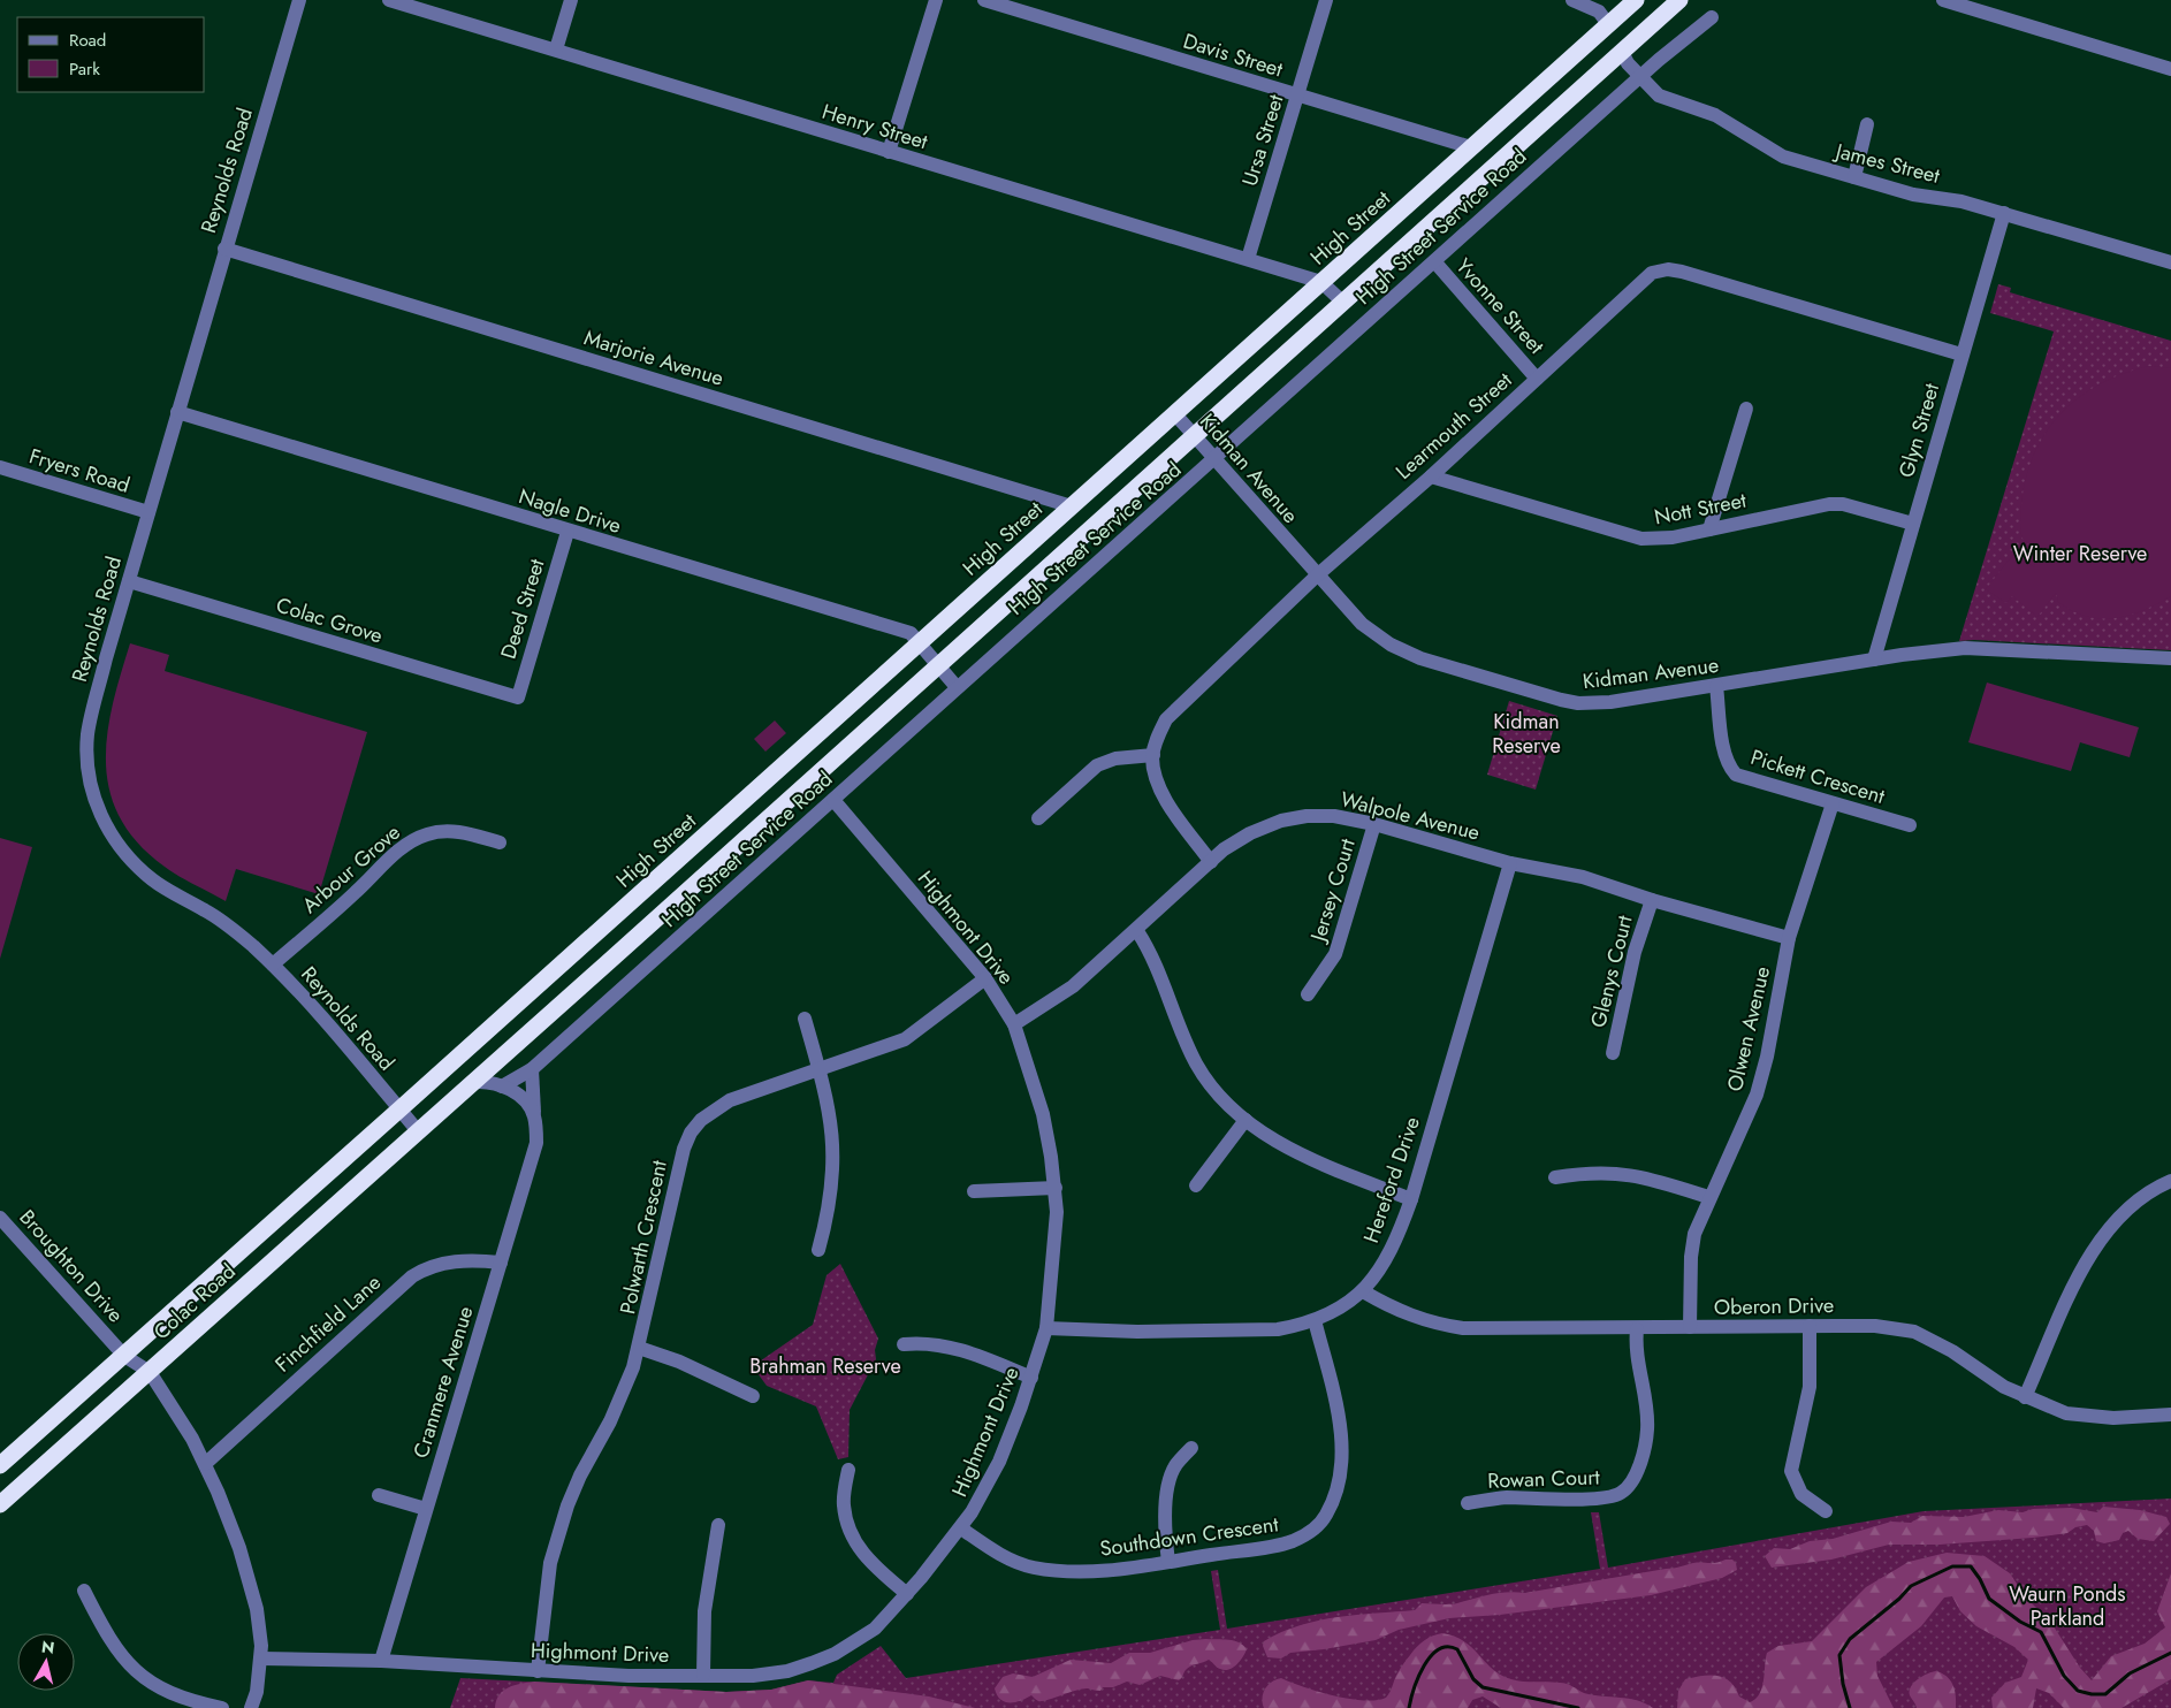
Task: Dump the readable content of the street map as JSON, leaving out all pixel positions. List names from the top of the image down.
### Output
{
  "streets": {
    "highway": ["High Street", "Colac Road"],
    "street": [
      "Davis Street",
      "Henry Street",
      "Ursa Street",
      "James Street",
      "Reynolds Road",
      "High Street Service Road",
      "Yvonne Street",
      "Marjorie Avenue",
      "Learmouth Street",
      "Glyn Street",
      "Kidman Avenue",
      "Fryers Road",
      "Nott Street",
      "Nagle Drive",
      "Deed Street",
      "Colac Grove",
      "Pickett Crescent",
      "Walpole Avenue",
      "Arbour Grove",
      "Jersey Court",
      "Highmont Drive",
      "Glenys Court",
      "Olwen Avenue",
      "Hereford Drive",
      "Polwarth Crescent",
      "Broughton Drive",
      "Oberon Drive",
      "Finchfield Lane",
      "Cranmere Avenue",
      "Rowan Court",
      "Southdown Crescent"
    ]
  },
  "crossings": [
    ["Davis Street", "Ursa Street"],
    ["Davis Street", "High Street"],
    ["Henry Street", "Ursa Street"],
    ["Henry Street", "High Street"],
    ["James Street", "High Street Service Road"],
    ["James Street", "Glyn Street"],
    ["Reynolds Road", "High Street"],
    ["Reynolds Road", "Marjorie Avenue"],
    ["Reynolds Road", "Fryers Road"],
    ["Reynolds Road", "Nagle Drive"],
    ["Reynolds Road", "Colac Grove"],
    ["Reynolds Road", "Arbour Grove"],
    ["Reynolds Road", "Colac Road"],
    ["High Street Service Road", "Yvonne Street"],
    ["High Street Service Road", "Kidman Avenue"],
    ["High Street Service Road", "Highmont Drive"],
    ["High Street Service Road", "Cranmere Avenue"],
    ["High Street", "Marjorie Avenue"],
    ["High Street", "Kidman Avenue"],
    ["High Street", "Nagle Drive"],
    ["High Street", "Colac Road"],
    ["Yvonne Street", "Learmouth Street"],
    ["Learmouth Street", "Glyn Street"],
    ["Learmouth Street", "Kidman Avenue"],
    ["Learmouth Street", "Nott Street"],
    ["Learmouth Street", "Walpole Avenue"],
    ["Glyn Street", "Kidman Avenue"],
    ["Glyn Street", "Nott Street"],
    ["Kidman Avenue", "Pickett Crescent"],
    ["Nagle Drive", "Deed Street"],
    ["Deed Street", "Colac Grove"],
    ["Pickett Crescent", "Olwen Avenue"],
    ["Walpole Avenue", "Jersey Court"],
    ["Walpole Avenue", "Highmont Drive"],
    ["Walpole Avenue", "Glenys Court"],
    ["Walpole Avenue", "Olwen Avenue"],
    ["Walpole Avenue", "Hereford Drive"],
    ["Highmont Drive", "Hereford Drive"],
    ["Highmont Drive", "Polwarth Crescent"],
    ["Highmont Drive", "Broughton Drive"],
    ["Highmont Drive", "Cranmere Avenue"],
    ["Highmont Drive", "Southdown Crescent"],
    ["Olwen Avenue", "Oberon Drive"],
    ["Hereford Drive", "Oberon Drive"],
    ["Hereford Drive", "Southdown Crescent"],
    ["Broughton Drive", "Colac Road"],
    ["Broughton Drive", "Finchfield Lane"],
    ["Oberon Drive", "Rowan Court"],
    ["Finchfield Lane", "Cranmere Avenue"]
  ],
  "parks": [
    "Winter Reserve",
    "Kidman Reserve",
    "Brahman Reserve",
    "Waurn Ponds Parkland"
  ],
  "legend": ["Road", "Park"],
  "north": "top"
}
